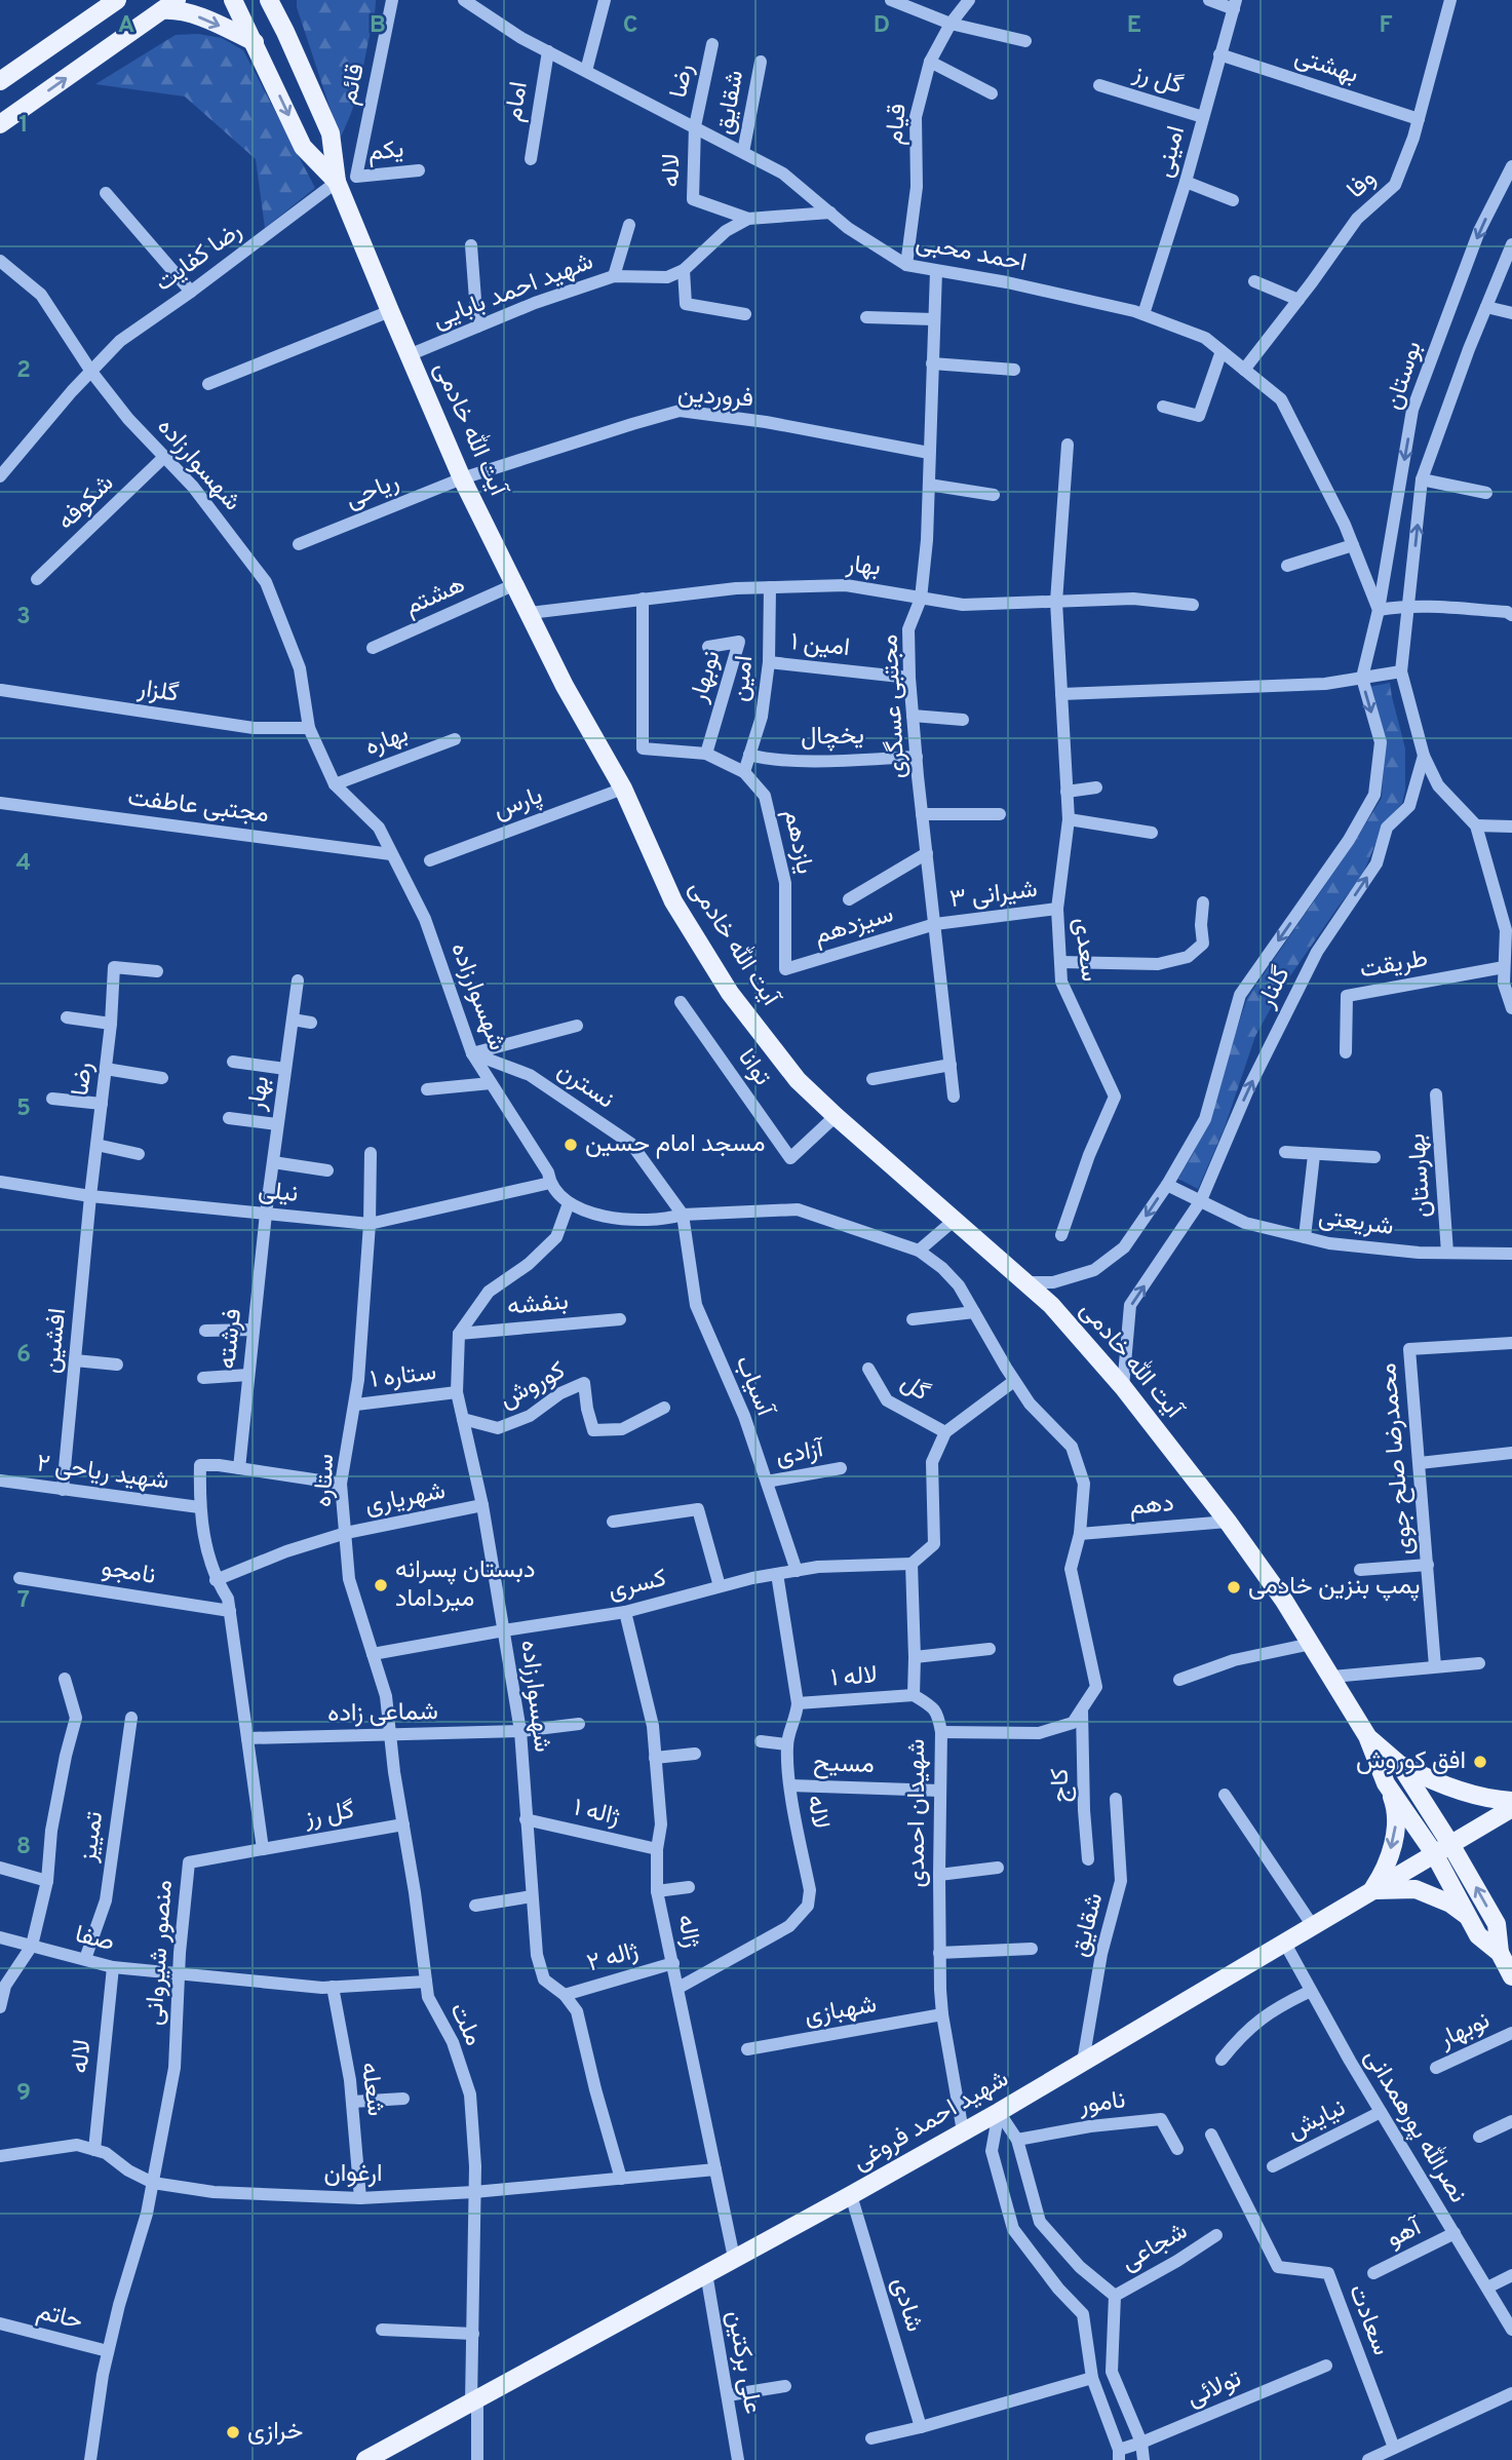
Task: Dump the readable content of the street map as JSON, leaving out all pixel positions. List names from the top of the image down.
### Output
{
  "streets": {
    "main road": ["آیت الله خادمی", "شهید احمد فروغی"],
    "street": [
      "بهشتی",
      "گل رز",
      "رضا",
      "قائم",
      "امام",
      "شقایق",
      "قیام",
      "یکم",
      "امینی",
      "لاله",
      "وفا",
      "احمد محبی",
      "رضا کفایت",
      "شهید احمد بابایی",
      "بوستان",
      "فروردین",
      "شهسوارزاده",
      "ریاحی",
      "شکوفه",
      "بهار",
      "هشتم",
      "امین ۱",
      "نوبهار",
      "امین",
      "گلزار",
      "مجتبی عسگری",
      "یخچال",
      "بهاره",
      "پارس",
      "مجتبی عاطفت",
      "یازدهم",
      "شیرانی ۳",
      "سیزدهم",
      "سعدی",
      "طریقت",
      "گلنار",
      "توانا",
      "نسترن",
      "بهارستان",
      "نیلی",
      "شریعتی",
      "بنفشه",
      "فرشته",
      "افشین",
      "ستاره ۱",
      "کوروش",
      "آسیاب",
      "گل",
      "آزادی",
      "محمدرضا صلح جوی",
      "شهید ریاحی ۲",
      "ستاره",
      "شهریاری",
      "دهم",
      "نامجو",
      "کسری",
      "لاله ۱",
      "شماعی زاده",
      "مسیح",
      "کاج",
      "ژاله ۱",
      "شهیدان احمدی",
      "تمییز",
      "ژاله",
      "صفا",
      "منصور شیروانی",
      "ژاله ۲",
      "شهبازی",
      "ملت",
      "شعله",
      "نامور",
      "نیایش",
      "نصرالله پورهمدانی",
      "ارغوان",
      "آهو",
      "شجاعی",
      "شادی",
      "حاتم",
      "سعادت",
      "علی برکتین",
      "تولائی"
    ]
  },
  "crossings": [
    ["بهشتی", "امینی"],
    ["بهشتی", "وفا"],
    ["گل رز", "امینی"],
    ["گل رز", "منصور شیروانی"],
    ["گل رز", "ملت"],
    ["رضا", "لاله"],
    ["رضا", "احمد محبی"],
    ["رضا", "نیلی"],
    ["رضا", "افشین"],
    ["قائم", "یکم"],
    ["امام", "احمد محبی"],
    ["شقایق", "احمد محبی"],
    ["شقایق", "شهید احمد فروغی"],
    ["قیام", "احمد محبی"],
    ["امینی", "احمد محبی"],
    ["لاله", "احمد محبی"],
    ["لاله", "کسری"],
    ["لاله", "لاله ۱"],
    ["لاله", "مسیح"],
    ["لاله", "ژاله"],
    ["لاله", "صفا"],
    ["لاله", "ارغوان"],
    ["وفا", "احمد محبی"],
    ["احمد محبی", "بوستان"],
    ["احمد محبی", "مجتبی عسگری"],
    ["احمد محبی", "گلنار"],
    ["رضا کفایت", "آیت الله خادمی"],
    ["رضا کفایت", "شهسوارزاده"],
    ["شهید احمد بابایی", "آیت الله خادمی"],
    ["بوستان", "گلنار"],
    ["فروردین", "آیت الله خادمی"],
    ["فروردین", "ریاحی"],
    ["فروردین", "مجتبی عسگری"],
    ["آیت الله خادمی", "ریاحی"],
    ["آیت الله خادمی", "بهار"],
    ["آیت الله خادمی", "هشتم"],
    ["آیت الله خادمی", "پارس"],
    ["آیت الله خادمی", "گلنار"],
    ["آیت الله خادمی", "توانا"],
    ["آیت الله خادمی", "دهم"],
    ["آیت الله خادمی", "شهید احمد فروغی"],
    ["شهسوارزاده", "شکوفه"],
    ["شهسوارزاده", "گلزار"],
    ["شهسوارزاده", "بهاره"],
    ["شهسوارزاده", "مجتبی عاطفت"],
    ["شهسوارزاده", "نسترن"],
    ["شهسوارزاده", "نیلی"],
    ["شهسوارزاده", "بنفشه"],
    ["شهسوارزاده", "ستاره ۱"],
    ["شهسوارزاده", "کوروش"],
    ["شهسوارزاده", "شهریاری"],
    ["شهسوارزاده", "کسری"],
    ["شهسوارزاده", "شماعی زاده"],
    ["شهسوارزاده", "ژاله ۱"],
    ["شهسوارزاده", "ژاله ۲"],
    ["شهسوارزاده", "ارغوان"],
    ["بهار", "امین"],
    ["بهار", "مجتبی عسگری"],
    ["بهار", "یازدهم"],
    ["بهار", "سعدی"],
    ["بهار", "نیلی"],
    ["بهار", "فرشته"],
    ["امین ۱", "امین"],
    ["امین ۱", "مجتبی عسگری"],
    ["نوبهار", "یازدهم"],
    ["امین", "یخچال"],
    ["امین", "یازدهم"],
    ["مجتبی عسگری", "یخچال"],
    ["مجتبی عسگری", "شیرانی ۳"],
    ["مجتبی عسگری", "سیزدهم"],
    ["یازدهم", "سیزدهم"],
    ["شیرانی ۳", "سیزدهم"],
    ["شیرانی ۳", "سعدی"],
    ["گلنار", "شریعتی"],
    ["نسترن", "آسیاب"],
    ["بهارستان", "شریعتی"],
    ["نیلی", "فرشته"],
    ["نیلی", "افشین"],
    ["نیلی", "ستاره"],
    ["افشین", "شهید ریاحی ۲"],
    ["ستاره ۱", "ستاره"],
    ["آسیاب", "آزادی"],
    ["آسیاب", "کسری"],
    ["ستاره", "شهریاری"],
    ["ستاره", "کسری"],
    ["ستاره", "شماعی زاده"],
    ["ستاره", "ملت"],
    ["کسری", "ژاله"],
    ["لاله ۱", "شهیدان احمدی"],
    ["شماعی زاده", "ملت"],
    ["مسیح", "شهیدان احمدی"],
    ["ژاله ۱", "ژاله"],
    ["شهیدان احمدی", "شهبازی"],
    ["شهیدان احمدی", "شهید احمد فروغی"],
    ["تمییز", "صفا"],
    ["ژاله", "ژاله ۲"],
    ["ژاله", "شهید احمد فروغی"],
    ["ژاله", "ارغوان"],
    ["صفا", "منصور شیروانی"],
    ["منصور شیروانی", "ارغوان"],
    ["منصور شیروانی", "حاتم"],
    ["ملت", "شهید احمد فروغی"],
    ["ملت", "ارغوان"],
    ["شعله", "ارغوان"],
    ["نیایش", "نصرالله پورهمدانی"],
    ["شهید احمد فروغی", "نصرالله پورهمدانی"],
    ["شهید احمد فروغی", "شادی"],
    ["شهید احمد فروغی", "علی برکتین"],
    ["نصرالله پورهمدانی", "آهو"]
  ],
  "places": [
    "مسجد امام حسین",
    "دبستان پسرانه میرداماد",
    "پمپ بنزین خادمی",
    "افق کوروش",
    "خرازی"
  ],
  "grid": {
    "columns": [
      "A",
      "B",
      "C",
      "D",
      "E",
      "F"
    ],
    "rows": [
      "1",
      "2",
      "3",
      "4",
      "5",
      "6",
      "7",
      "8",
      "9"
    ]
  }
}
